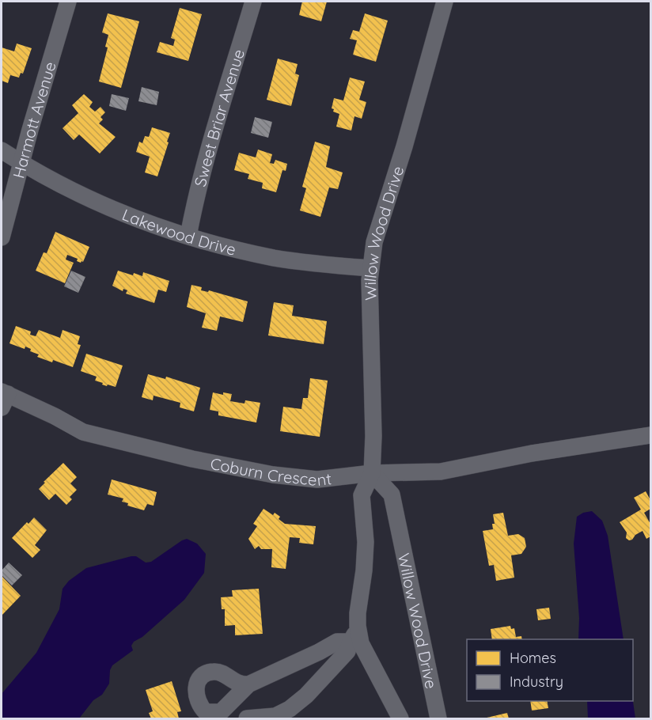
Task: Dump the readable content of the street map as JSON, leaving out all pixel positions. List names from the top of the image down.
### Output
{
  "streets": {
    "street": [
      "Sweet Briar Avenue",
      "Harmott Avenue",
      "Lakewood Drive",
      "Willow Wood Drive",
      "Coburn Crescent"
    ]
  },
  "crossings": [
    ["Sweet Briar Avenue", "Lakewood Drive"],
    ["Harmott Avenue", "Lakewood Drive"],
    ["Lakewood Drive", "Willow Wood Drive"],
    ["Willow Wood Drive", "Coburn Crescent"]
  ],
  "legend": ["Homes", "Industry"]
}
